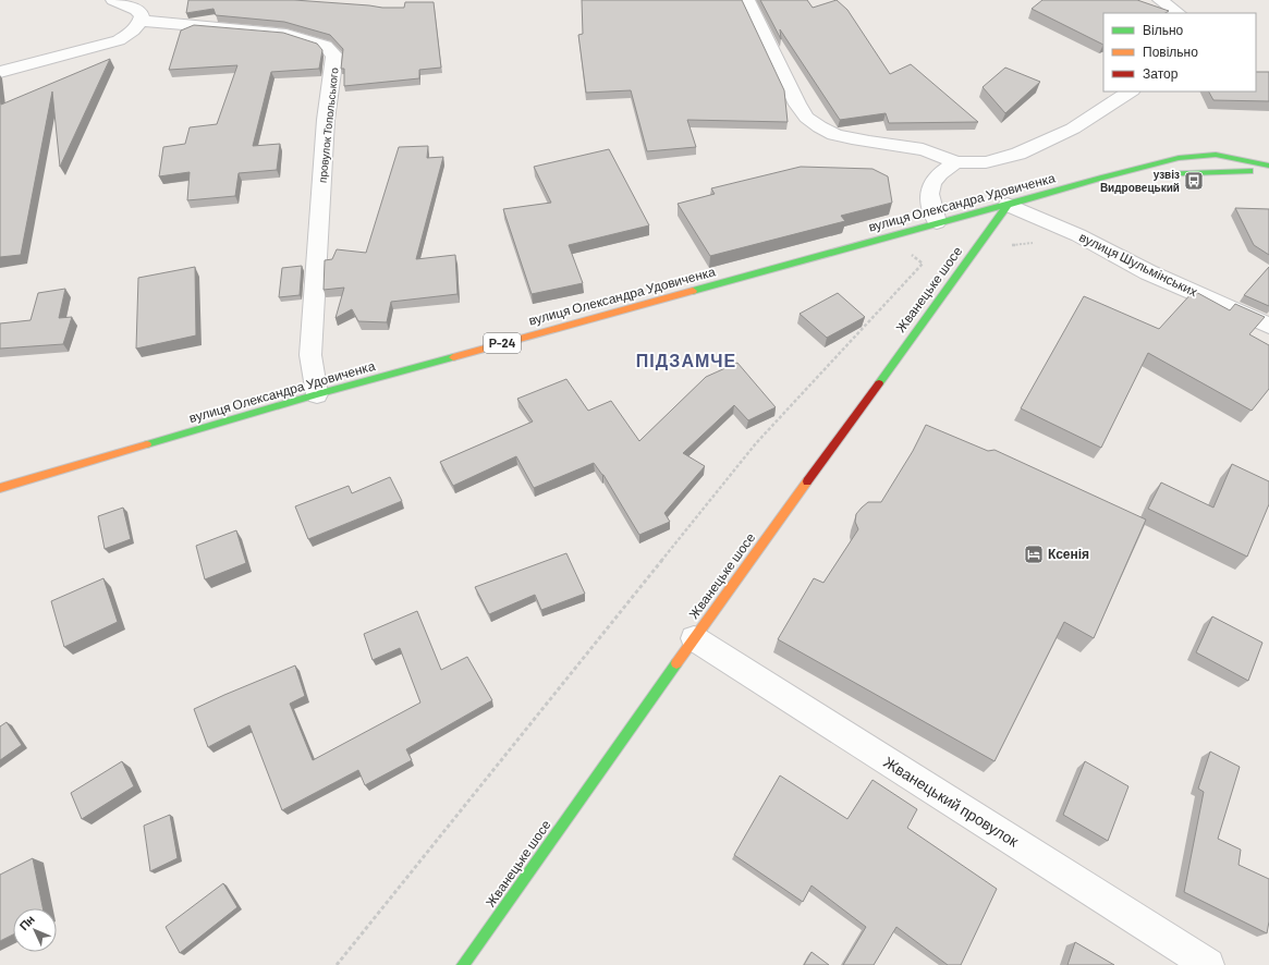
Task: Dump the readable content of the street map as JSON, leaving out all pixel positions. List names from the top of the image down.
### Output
{
  "streets": {
    "main road": ["вулиця Олександра Удовиченка", "Жванецьке шосе", "Р-24"],
    "street": ["провулок Топольського", "вулиця Шульмінських", "Жванецький провулок"]
  },
  "crossings": [
    ["провулок Топольського", "вулиця Олександра Удовиченка"],
    ["вулиця Олександра Удовиченка", "вулиця Шульмінських"],
    ["вулиця Олександра Удовиченка", "Жванецьке шосе"],
    ["вулиця Шульмінських", "Жванецьке шосе"],
    ["Жванецьке шосе", "Жванецький провулок"]
  ],
  "districts": ["ПІДЗАМЧЕ"],
  "places": {
    "bus stop": ["узвіз Видровецький"],
    "hotel": ["Ксенія"]
  },
  "legend": ["Вільно", "Повільно", "Затор"],
  "north": "top left"
}
